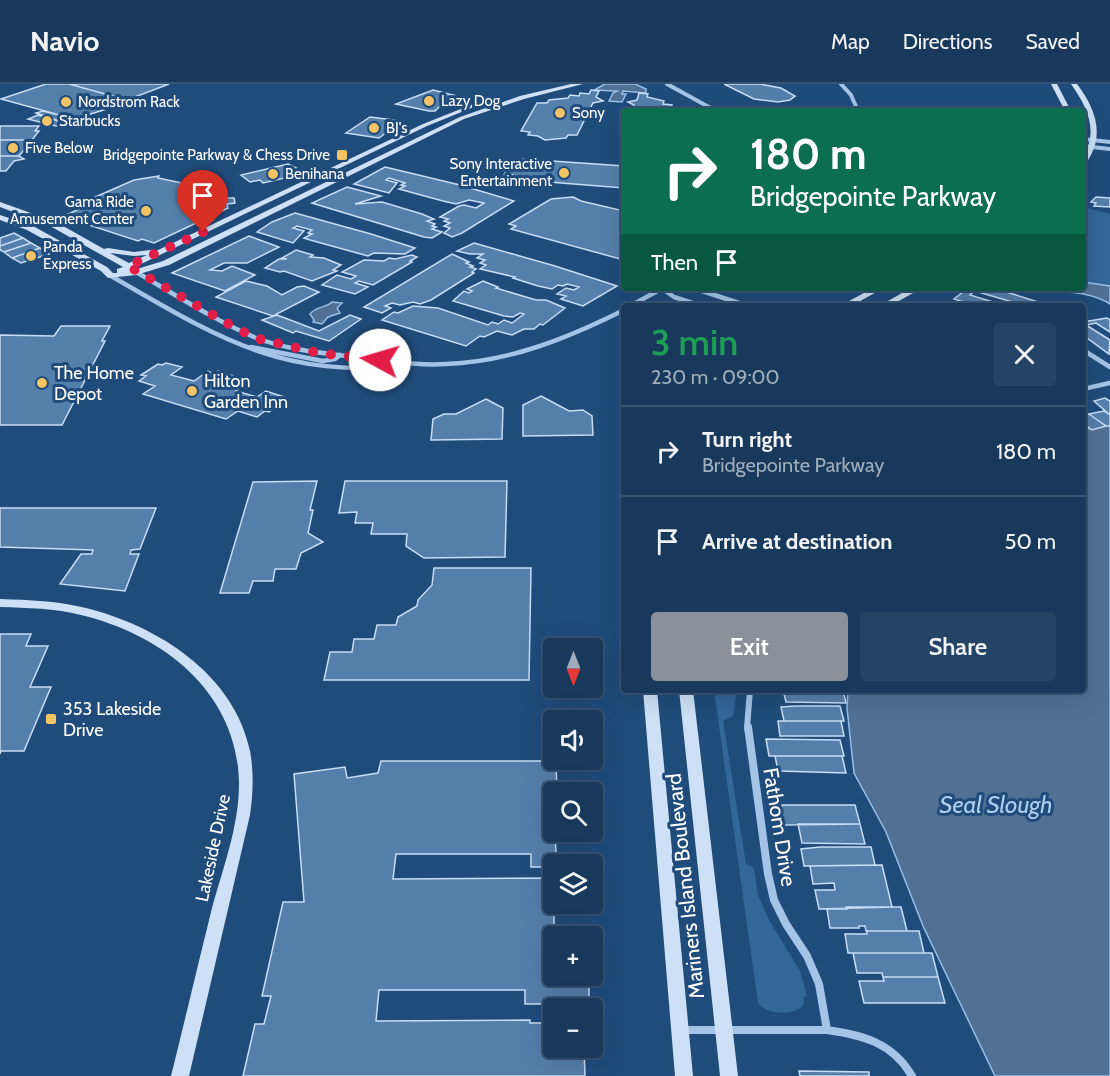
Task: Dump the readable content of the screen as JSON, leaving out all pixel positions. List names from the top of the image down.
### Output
{
  "streets": {
    "main road": ["Lakeside Drive", "Mariners Island Boulevard"],
    "street": ["Fathom Drive"]
  },
  "water": ["Seal Slough"],
  "places": {
    "other": [
      "Lazy Dog",
      "Nordstrom Rack",
      "Sony",
      "Starbucks",
      "BJ's",
      "Five Below",
      "Sony Interactive Entertainment",
      "Benihana",
      "Gama Ride Amusement Center",
      "Panda Express",
      "The Home Depot",
      "Hilton Garden Inn"
    ],
    "transit": ["Bridgepointe Parkway & Chess Drive", "353 Lakeside Drive"]
  },
  "north": "bottom",
  "page": {
    "header": "Navio",
    "nav": ["Map", "Directions", "Saved"],
    "turn": ["180 m", "Bridgepointe Parkway"],
    "then": "Then",
    "heading": ["3 min", "230 m · 09:00"],
    "list": [
      {
        "name": "Turn right",
        "note": "Bridgepointe Parkway",
        "value": "180 m"
      },
      {
        "name": "Arrive at destination",
        "value": "50 m"
      }
    ],
    "buttons": ["Exit", "Share"],
    "map_buttons": ["+", "−"]
  }
}
